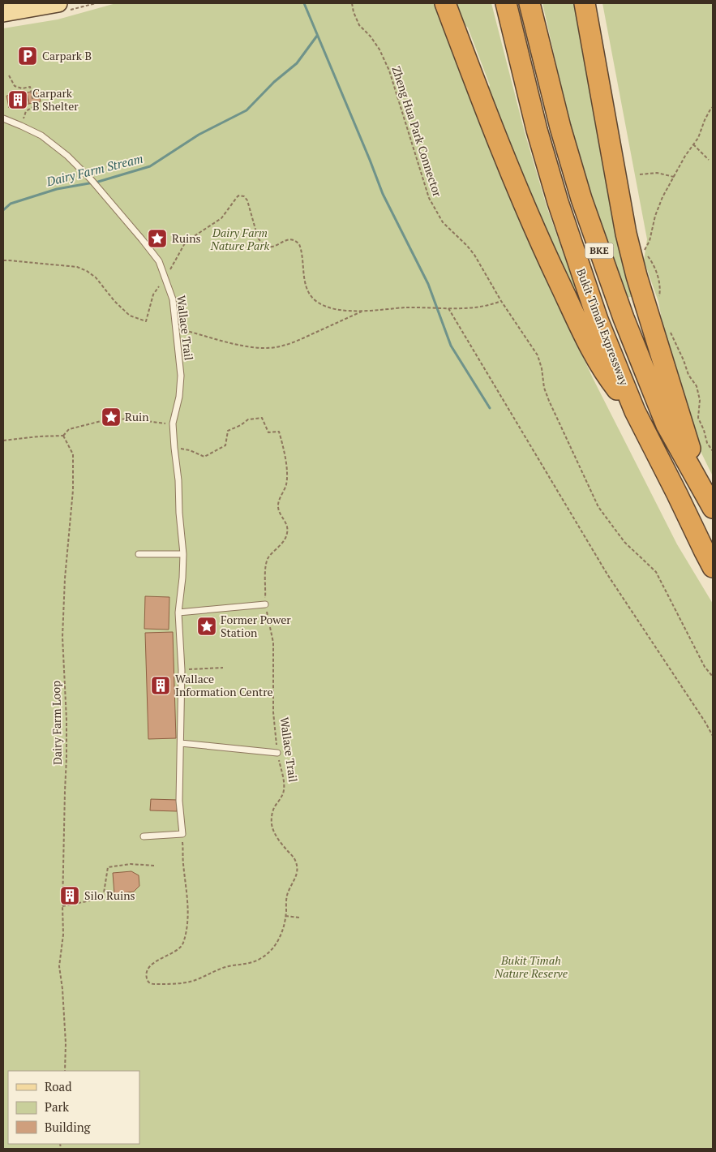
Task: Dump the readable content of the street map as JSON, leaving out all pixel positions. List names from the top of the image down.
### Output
{
  "streets": {
    "highway": ["BKE", "Bukit Timah Expressway"],
    "lane": ["Wallace Trail"],
    "path": ["Zheng Hua Park Connector", "Dairy Farm Loop"]
  },
  "water": ["Dairy Farm Stream"],
  "parks": ["Dairy Farm Nature Park", "Bukit Timah Nature Reserve"],
  "places": {
    "parking": ["Carpark B"],
    "building": ["Carpark B Shelter", "Wallace Information Centre", "Silo Ruins"],
    "place": ["Ruins", "Ruin", "Former Power Station"]
  },
  "legend": ["Road", "Park", "Building"]
}
